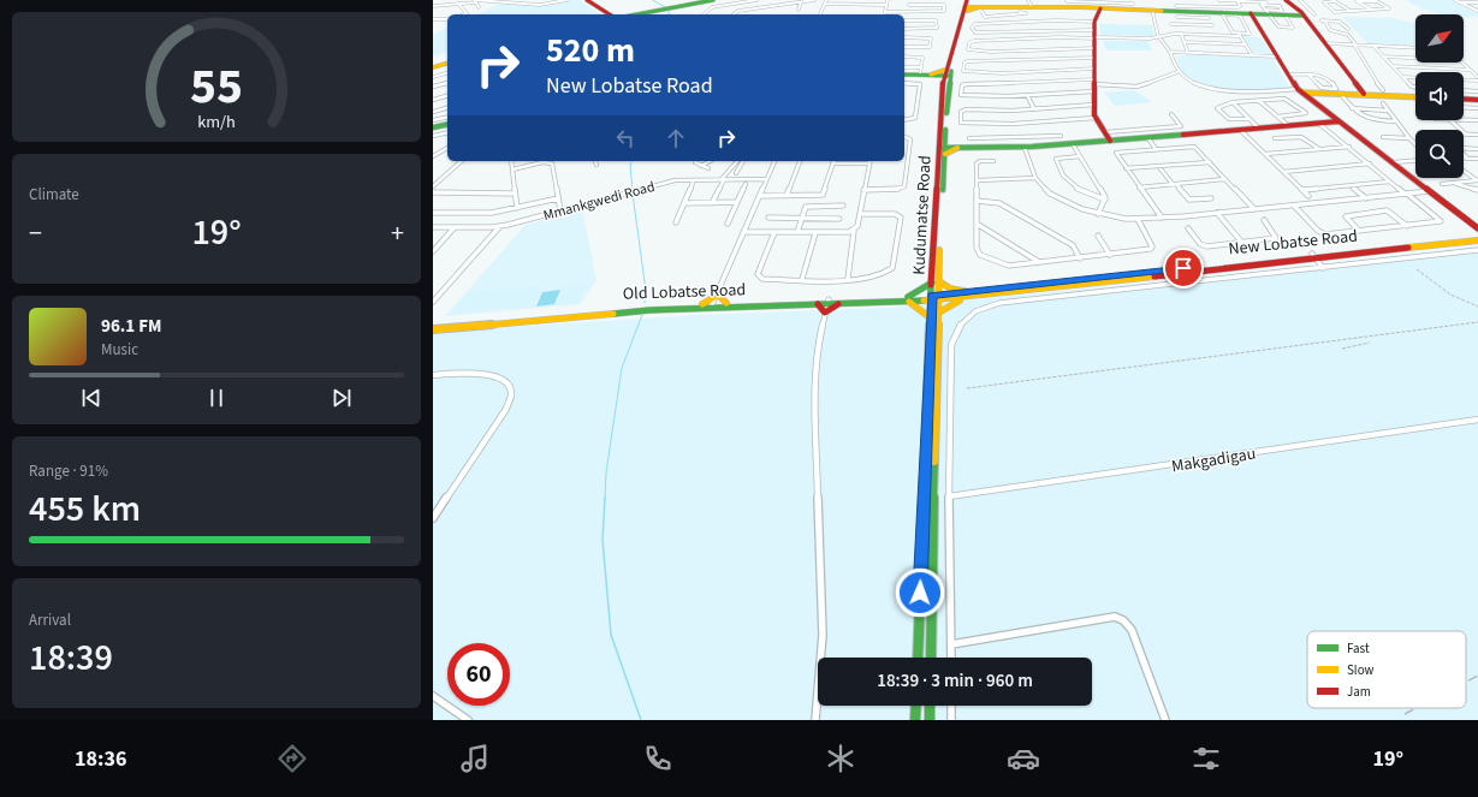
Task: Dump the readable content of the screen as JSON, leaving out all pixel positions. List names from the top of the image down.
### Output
{
  "streets": {
    "main road": ["Kudumatse Road", "New Lobatse Road", "Old Lobatse Road"],
    "street": ["Mmankgwedi Road", "Makgadigau"]
  },
  "crossings": [
    ["Kudumatse Road", "New Lobatse Road"],
    ["New Lobatse Road", "Old Lobatse Road"]
  ],
  "legend": ["Fast", "Slow", "Jam"],
  "north": "top right",
  "page": {
    "turn": ["520 m", "New Lobatse Road"],
    "tile": [
      "Climate",
      ["Range · 91%", "455 km"],
      ["Arrival", "18:39"]
    ],
    "heat": ["−", "19°", "+"],
    "song": ["96.1 FM", "Music"],
    "limit": "60",
    "trip": "18:39 · 3 min · 960 m",
    "tabs": ["18:36", "19°"],
    "gauge": ["55", "km/h"]
  }
}
